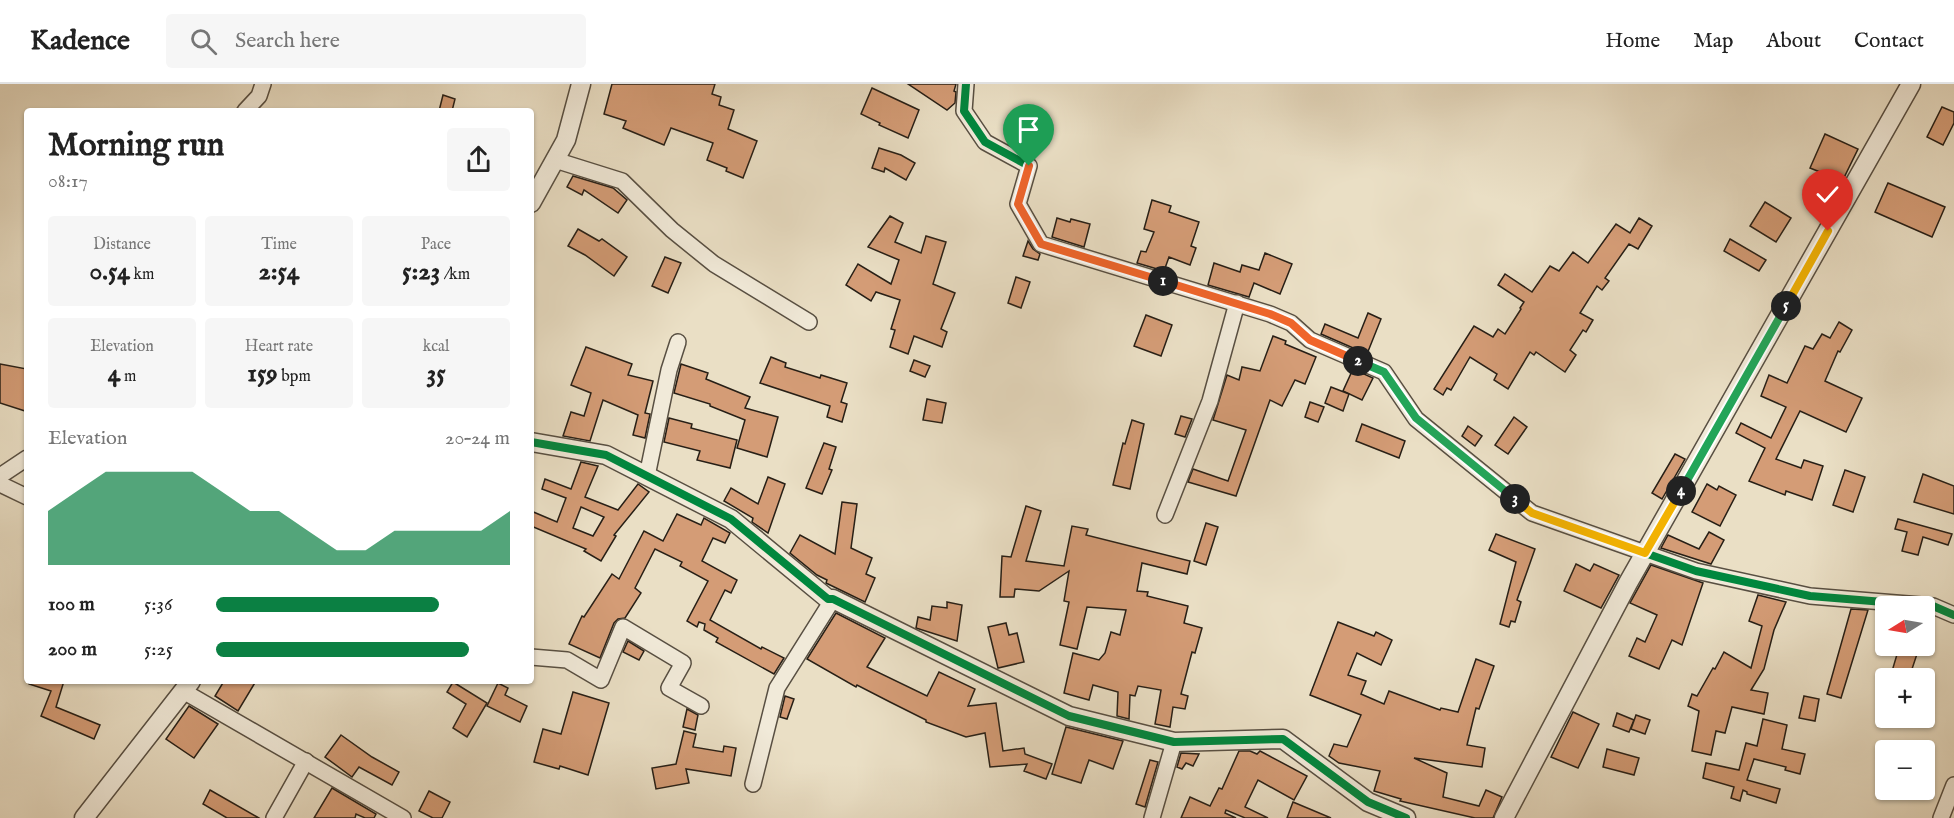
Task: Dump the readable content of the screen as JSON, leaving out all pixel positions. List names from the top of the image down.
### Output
{
  "north": "left",
  "page": {
    "header": "Kadence",
    "search": "Search here",
    "nav": [
      "Home",
      "Map",
      "About",
      "Contact"
    ],
    "heading": ["Morning run", "08:17"],
    "stats": [
      ["Distance", "0.54 km"],
      ["Time", "2:54"],
      ["Pace", "5:23 /km"],
      ["Elevation", "4 m"],
      ["Heart rate", "159 bpm"],
      ["kcal", "35"]
    ],
    "pins": [
      "1",
      "5",
      "2",
      "4",
      "3"
    ],
    "chart": ["Elevation", "20–24 m"],
    "list": [
      {
        "name": "100 m",
        "note": "5:36"
      },
      {
        "name": "200 m",
        "note": "5:25"
      }
    ],
    "map_buttons": ["+", "−"]
  }
}
